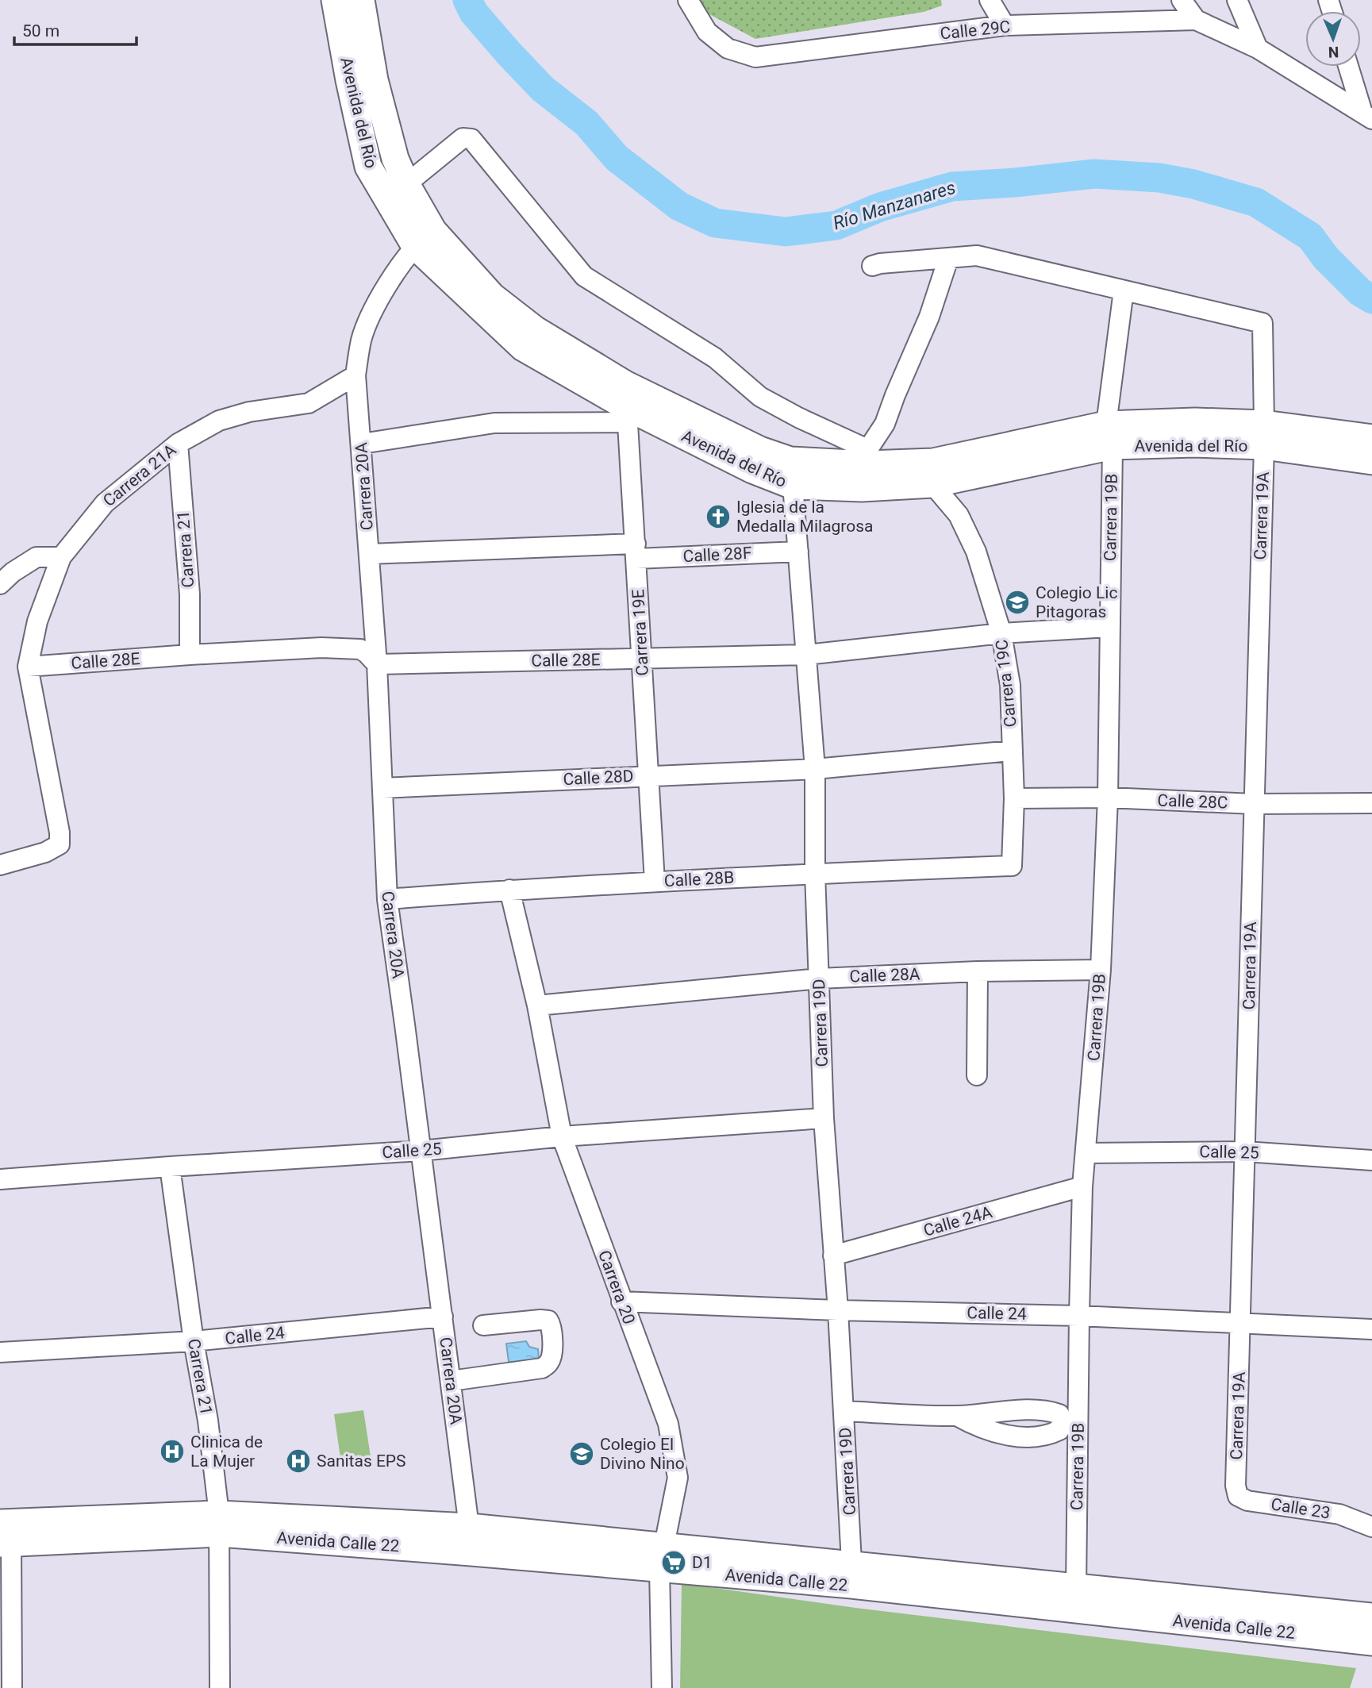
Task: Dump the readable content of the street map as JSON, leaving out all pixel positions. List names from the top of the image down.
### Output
{
  "streets": {
    "street": [
      "Calle 29C",
      "Avenida del Río",
      "Carrera 21A",
      "Carrera 20A",
      "Carrera 19A",
      "Carrera 19B",
      "Carrera 21",
      "Calle 28F",
      "Carrera 19E",
      "Calle 28E",
      "Carrera 19C",
      "Calle 28D",
      "Calle 28C",
      "Calle 28B",
      "Calle 28A",
      "Carrera 19D",
      "Calle 25",
      "Calle 24A",
      "Carrera 20",
      "Calle 24",
      "Calle 23",
      "Avenida Calle 22"
    ]
  },
  "crossings": [
    ["Avenida del Río", "Carrera 20A"],
    ["Avenida del Río", "Carrera 19A"],
    ["Avenida del Río", "Carrera 19B"],
    ["Avenida del Río", "Carrera 19E"],
    ["Avenida del Río", "Carrera 19C"],
    ["Avenida del Río", "Carrera 19D"],
    ["Carrera 21A", "Carrera 20A"],
    ["Carrera 21A", "Carrera 21"],
    ["Carrera 21A", "Calle 28E"],
    ["Carrera 20A", "Calle 28F"],
    ["Carrera 20A", "Calle 28E"],
    ["Carrera 20A", "Calle 28D"],
    ["Carrera 20A", "Calle 28B"],
    ["Carrera 20A", "Calle 25"],
    ["Carrera 20A", "Calle 24"],
    ["Carrera 20A", "Avenida Calle 22"],
    ["Carrera 19A", "Carrera 19B"],
    ["Carrera 19A", "Calle 28C"],
    ["Carrera 19A", "Calle 25"],
    ["Carrera 19A", "Calle 24"],
    ["Carrera 19A", "Calle 23"],
    ["Carrera 19B", "Calle 28E"],
    ["Carrera 19B", "Calle 28C"],
    ["Carrera 19B", "Calle 28A"],
    ["Carrera 19B", "Calle 25"],
    ["Carrera 19B", "Calle 24A"],
    ["Carrera 19B", "Calle 24"],
    ["Carrera 19B", "Avenida Calle 22"],
    ["Carrera 21", "Calle 28E"],
    ["Carrera 21", "Calle 25"],
    ["Carrera 21", "Calle 24"],
    ["Carrera 21", "Avenida Calle 22"],
    ["Calle 28F", "Carrera 19E"],
    ["Calle 28F", "Carrera 19D"],
    ["Carrera 19E", "Calle 28E"],
    ["Carrera 19E", "Calle 28D"],
    ["Carrera 19E", "Calle 28B"],
    ["Calle 28E", "Carrera 19C"],
    ["Calle 28E", "Carrera 19D"],
    ["Carrera 19C", "Calle 28D"],
    ["Carrera 19C", "Calle 28C"],
    ["Carrera 19C", "Calle 28B"],
    ["Calle 28D", "Carrera 19D"],
    ["Calle 28B", "Carrera 19D"],
    ["Calle 28B", "Carrera 20"],
    ["Calle 28A", "Carrera 19D"],
    ["Calle 28A", "Carrera 20"],
    ["Carrera 19D", "Calle 25"],
    ["Carrera 19D", "Calle 24A"],
    ["Carrera 19D", "Calle 24"],
    ["Carrera 19D", "Avenida Calle 22"],
    ["Calle 25", "Carrera 20"],
    ["Carrera 20", "Calle 24"],
    ["Carrera 20", "Avenida Calle 22"]
  ],
  "water": ["Río Manzanares"],
  "places": {
    "church": ["Iglesia de la Medalla Milagrosa"],
    "school or university": ["Colegio Lic Pitagoras", "Colegio El Divino Nino"],
    "hospital": ["Clinica de La Mujer", "Sanitas EPS"],
    "supermarket": ["D1"]
  },
  "scale_bar": "50 m",
  "north": "bottom"
}
